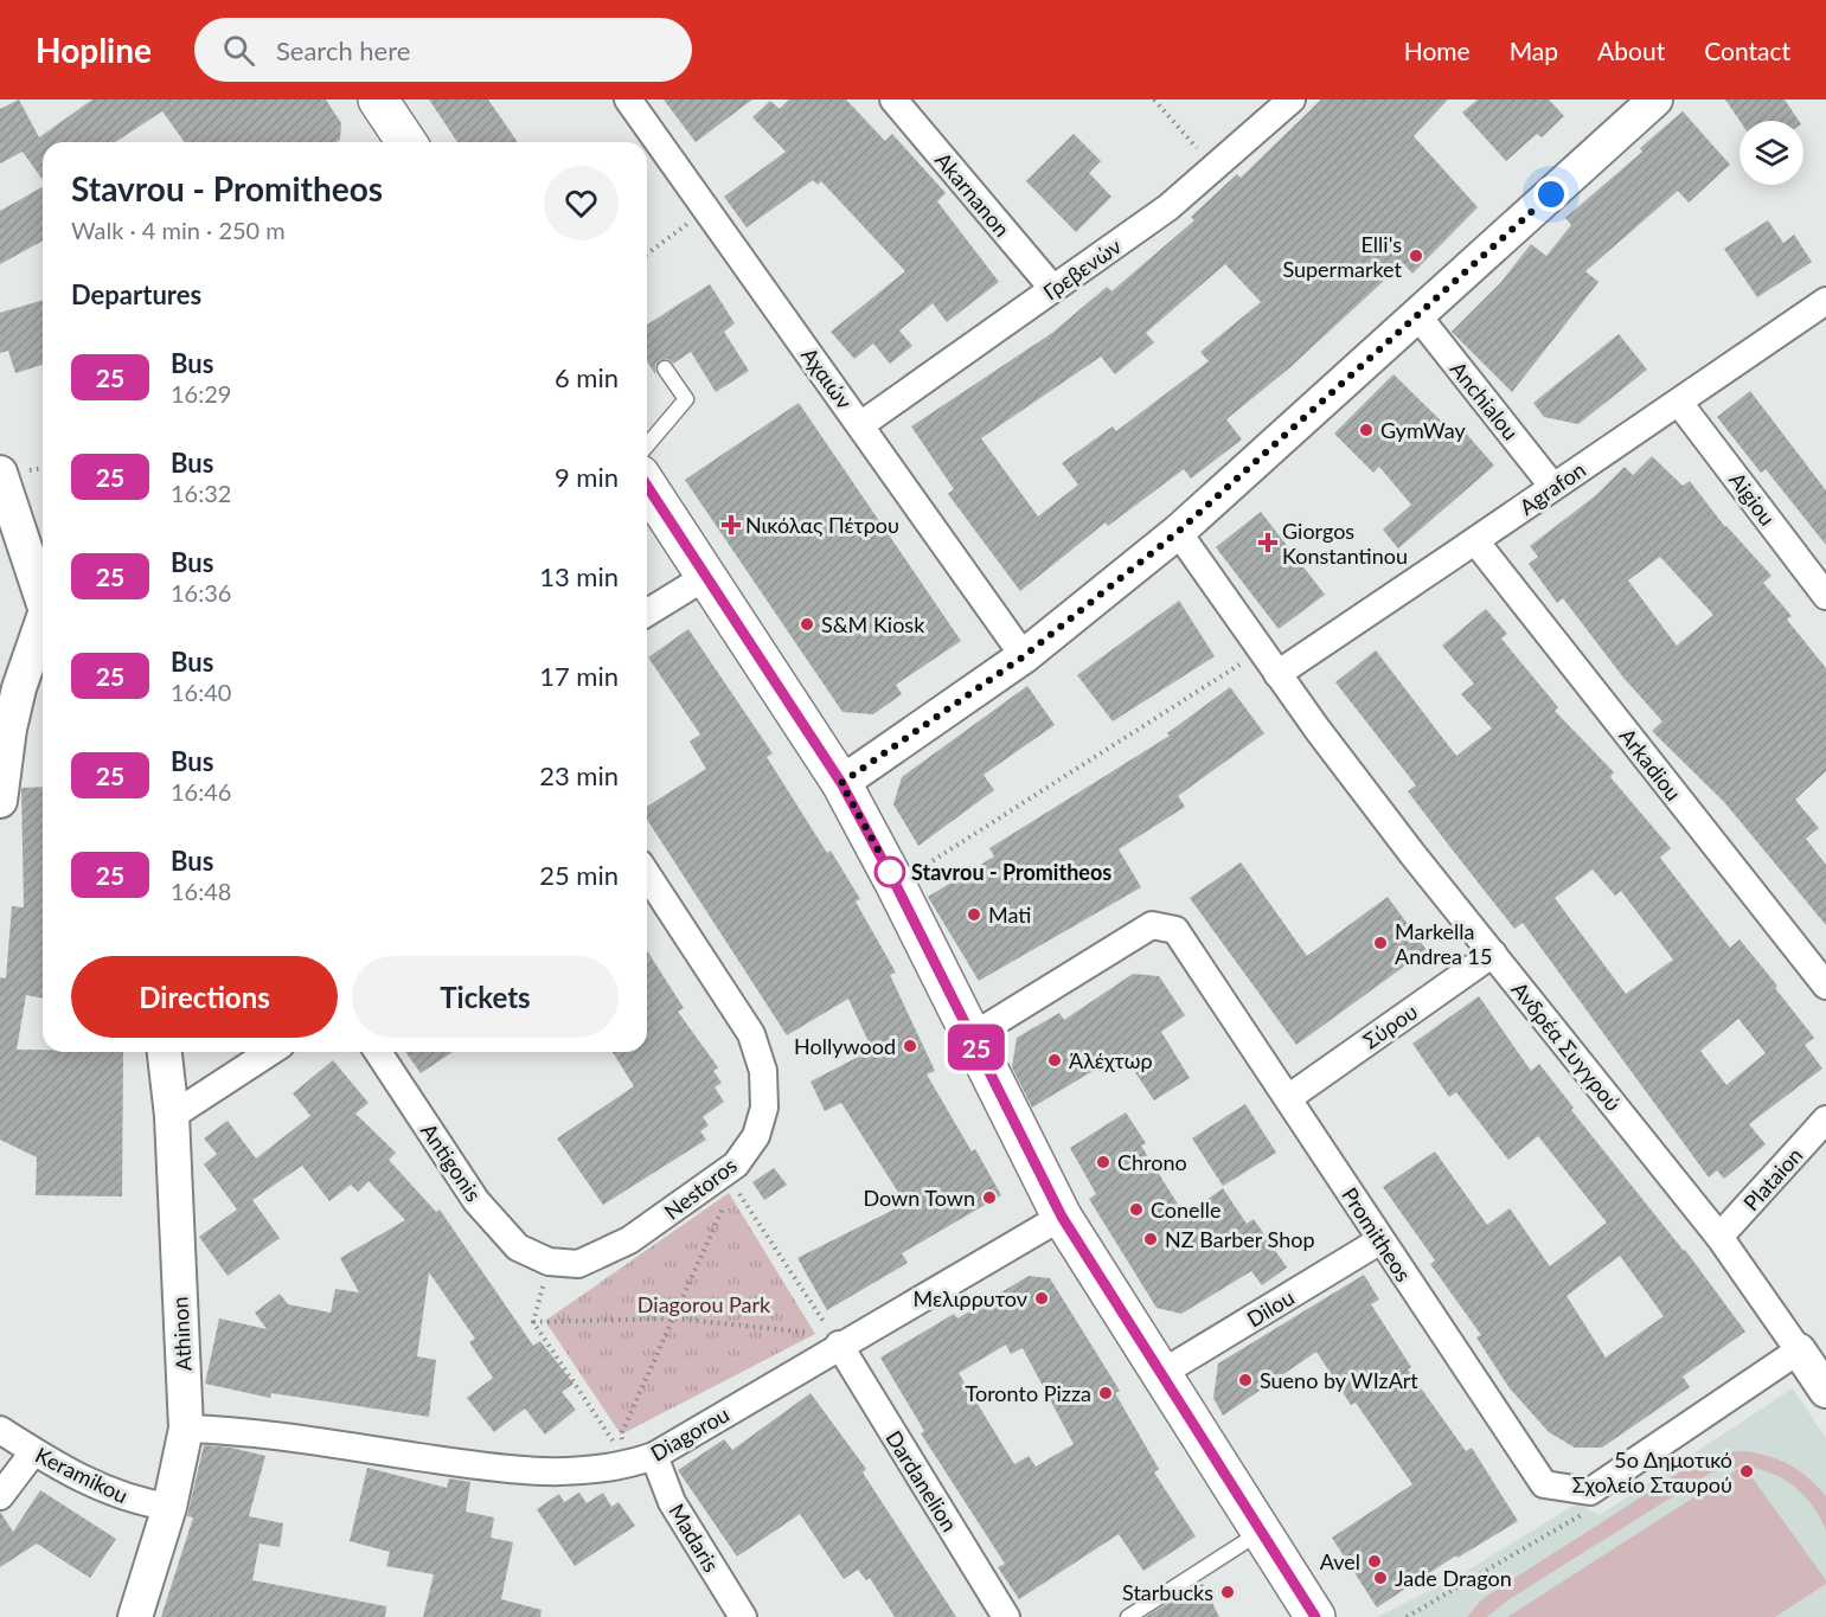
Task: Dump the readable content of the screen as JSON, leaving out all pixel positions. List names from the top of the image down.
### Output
{
  "streets": {
    "street": [
      "Akarnanon",
      "Γρεβενών",
      "Αχαιών",
      "Anchialou",
      "Agrafon",
      "Aigiou",
      "Arkadiou",
      "Σύρου",
      "Ανδρέα Συγγρού",
      "Antigonis",
      "Plataion",
      "Nestoros",
      "Promitheos",
      "Dilou",
      "Athinon",
      "Diagorou",
      "Keramikou",
      "Dardanelion",
      "Madaris"
    ]
  },
  "crossings": [
    ["Akarnanon", "Γρεβενών"],
    ["Γρεβενών", "Αχαιών"],
    ["Anchialou", "Agrafon"],
    ["Agrafon", "Aigiou"],
    ["Agrafon", "Arkadiou"],
    ["Agrafon", "Ανδρέα Συγγρού"],
    ["Σύρου", "Ανδρέα Συγγρού"],
    ["Σύρου", "Promitheos"],
    ["Ανδρέα Συγγρού", "Plataion"],
    ["Antigonis", "Nestoros"],
    ["Promitheos", "Dilou"],
    ["Athinon", "Diagorou"],
    ["Athinon", "Keramikou"],
    ["Diagorou", "Dardanelion"],
    ["Diagorou", "Madaris"]
  ],
  "parks": ["Diagorou Park"],
  "places": {
    "other": [
      "Elli's Supermarket",
      "GymWay",
      "S&M Kiosk",
      "Stavrou - Promitheos",
      "Mati",
      "Markella Andrea 15",
      "Hollywood",
      "Άλέχτωρ",
      "Chrono",
      "Down Town",
      "Conelle",
      "NZ Barber Shop",
      "Μελιρρυτον",
      "Sueno by WIzArt",
      "Toronto Pizza",
      "5ο Δημοτικό Σχολείο Σταυρού",
      "Avel",
      "Jade Dragon",
      "Starbucks"
    ],
    "health": ["Νικόλας Πέτρου", "Giorgos Konstantinou"]
  },
  "lines": ["bus line 25"],
  "page": {
    "header": "Hopline",
    "search": "Search here",
    "nav": [
      "Home",
      "Map",
      "About",
      "Contact"
    ],
    "on_map": "25",
    "heading": [
      ["Stavrou - Promitheos", "Walk · 4 min · 250 m"],
      "Departures"
    ],
    "list": [
      {
        "mark": "25",
        "name": "Bus",
        "note": "16:29",
        "value": "6 min"
      },
      {
        "mark": "25",
        "name": "Bus",
        "note": "16:32",
        "value": "9 min"
      },
      {
        "mark": "25",
        "name": "Bus",
        "note": "16:36",
        "value": "13 min"
      },
      {
        "mark": "25",
        "name": "Bus",
        "note": "16:40",
        "value": "17 min"
      },
      {
        "mark": "25",
        "name": "Bus",
        "note": "16:46",
        "value": "23 min"
      },
      {
        "mark": "25",
        "name": "Bus",
        "note": "16:48",
        "value": "25 min"
      }
    ],
    "buttons": ["Directions", "Tickets"]
  }
}
